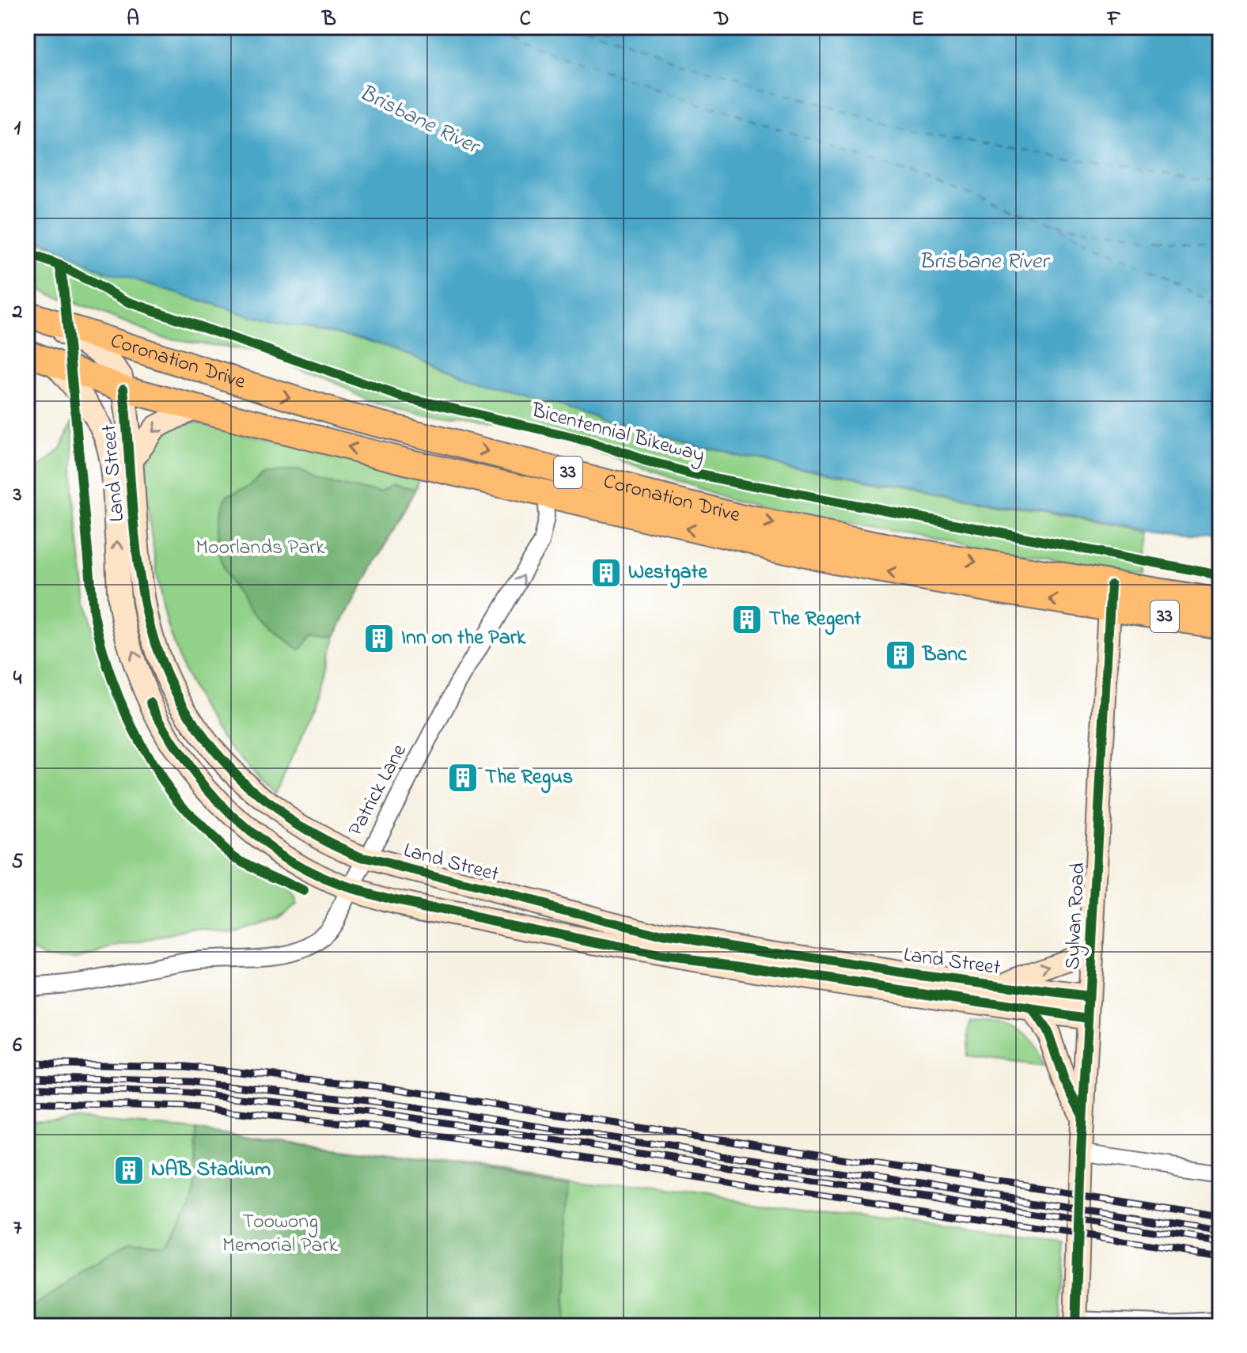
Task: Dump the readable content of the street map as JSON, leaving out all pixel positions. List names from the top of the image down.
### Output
{
  "streets": {
    "highway": ["Coronation Drive", "33"],
    "main road": ["Land Street", "Sylvan Road"],
    "street": ["Patrick Lane"],
    "cycle path": ["Bicentennial Bikeway"]
  },
  "crossings": [
    ["Coronation Drive", "Land Street"],
    ["Coronation Drive", "Patrick Lane"],
    ["Coronation Drive", "Sylvan Road"],
    ["Land Street", "Patrick Lane"],
    ["Land Street", "Sylvan Road"]
  ],
  "one_way": ["Patrick Lane"],
  "water": ["Brisbane River"],
  "parks": ["Moorlands Park", "Toowong Memorial Park"],
  "places": {
    "building": [
      "Westgate",
      "The Regent",
      "Inn on the Park",
      "Banc",
      "The Regus",
      "NAB Stadium"
    ]
  },
  "grid": {
    "columns": [
      "A",
      "B",
      "C",
      "D",
      "E",
      "F"
    ],
    "rows": [
      "1",
      "2",
      "3",
      "4",
      "5",
      "6",
      "7"
    ]
  }
}
